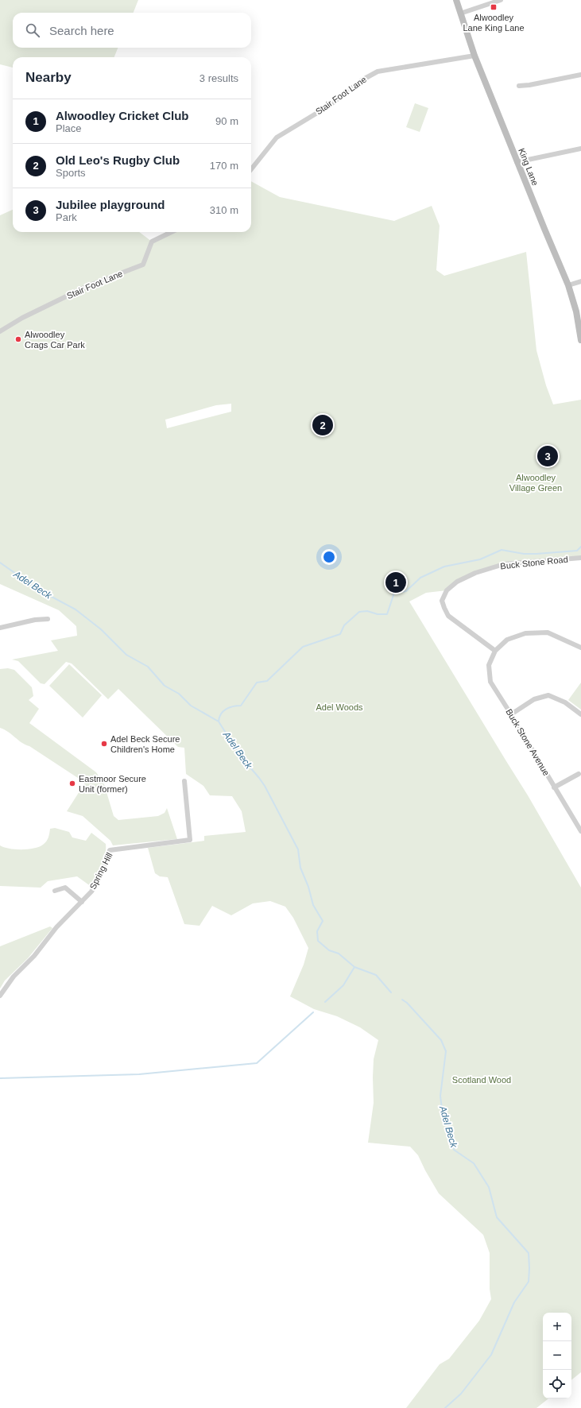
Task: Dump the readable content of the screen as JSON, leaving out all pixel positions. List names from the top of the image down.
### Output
{
  "streets": {
    "street": [
      "Stair Foot Lane",
      "King Lane",
      "Buck Stone Road",
      "Buck Stone Avenue",
      "Spring Hill"
    ]
  },
  "crossings": [
    ["Stair Foot Lane", "King Lane"],
    ["Buck Stone Road", "Buck Stone Avenue"]
  ],
  "water": ["Adel Beck"],
  "parks": ["Alwoodley Village Green", "Adel Woods", "Scotland Wood"],
  "places": {
    "transit": ["Alwoodley Lane King Lane"],
    "other": ["Alwoodley Crags Car Park", "Adel Beck Secure Children's Home", "Eastmoor Secure Unit (former)"]
  },
  "page": {
    "search": "Search here",
    "heading": ["Nearby", "3 results"],
    "list": [
      {
        "mark": "1",
        "name": "Alwoodley Cricket Club",
        "note": "Place",
        "value": "90 m"
      },
      {
        "mark": "2",
        "name": "Old Leo's Rugby Club",
        "note": "Sports",
        "value": "170 m"
      },
      {
        "mark": "3",
        "name": "Jubilee playground",
        "note": "Park",
        "value": "310 m"
      }
    ],
    "pins": ["2", "3", "1"],
    "map_buttons": ["+", "−"]
  }
}
